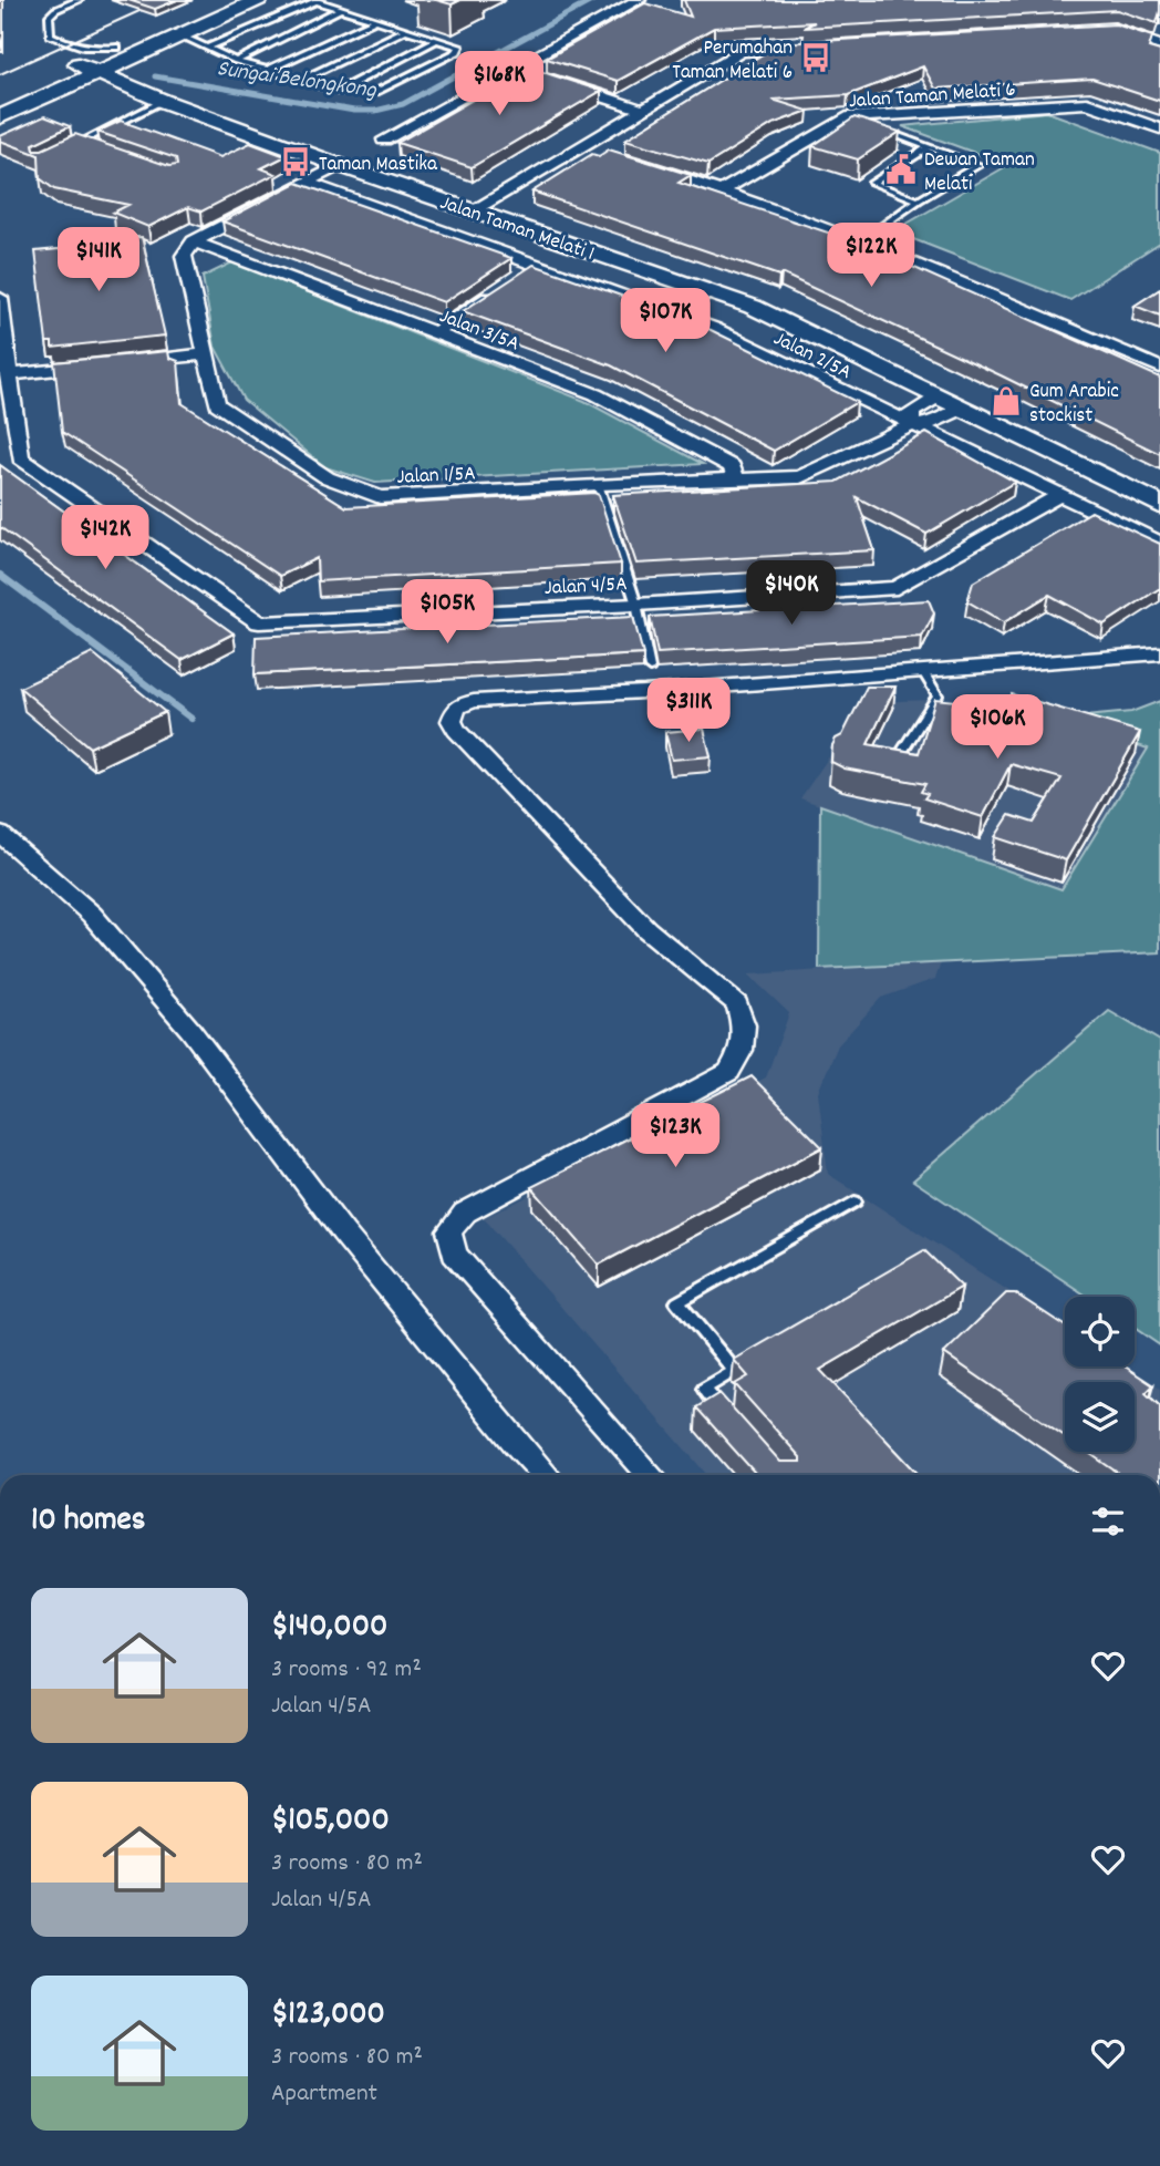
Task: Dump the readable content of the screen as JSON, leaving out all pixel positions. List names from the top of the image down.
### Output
{
  "streets": {
    "street": [
      "Jalan Taman Melati 6",
      "Jalan Taman Melati 1",
      "Jalan 3/5A",
      "Jalan 2/5A",
      "Jalan 1/5A",
      "Jalan 4/5A"
    ]
  },
  "crossings": [
    ["Jalan Taman Melati 1", "Jalan 1/5A"],
    ["Jalan 3/5A", "Jalan 1/5A"],
    ["Jalan 2/5A", "Jalan 1/5A"],
    ["Jalan 2/5A", "Jalan 4/5A"]
  ],
  "water": ["Sungai Belongkong"],
  "places": {
    "bus stop": ["Perumahan Taman Melati 6", "Taman Mastika"],
    "public building": ["Dewan Taman Melati"],
    "shop": ["Gum Arabic stockist"]
  },
  "page": {
    "price": [
      "$168K",
      "$122K",
      "$141K",
      "$107K",
      "$142K",
      "$140K",
      "$105K",
      "$311K",
      "$106K",
      "$123K"
    ],
    "heading": "10 homes",
    "list": [
      {
        "name": "$140,000",
        "note": "3 rooms · 92 m² · Jalan 4/5A"
      },
      {
        "name": "$105,000",
        "note": "3 rooms · 80 m² · Jalan 4/5A"
      },
      {
        "name": "$123,000",
        "note": "3 rooms · 80 m² · Apartment"
      }
    ]
  }
}
